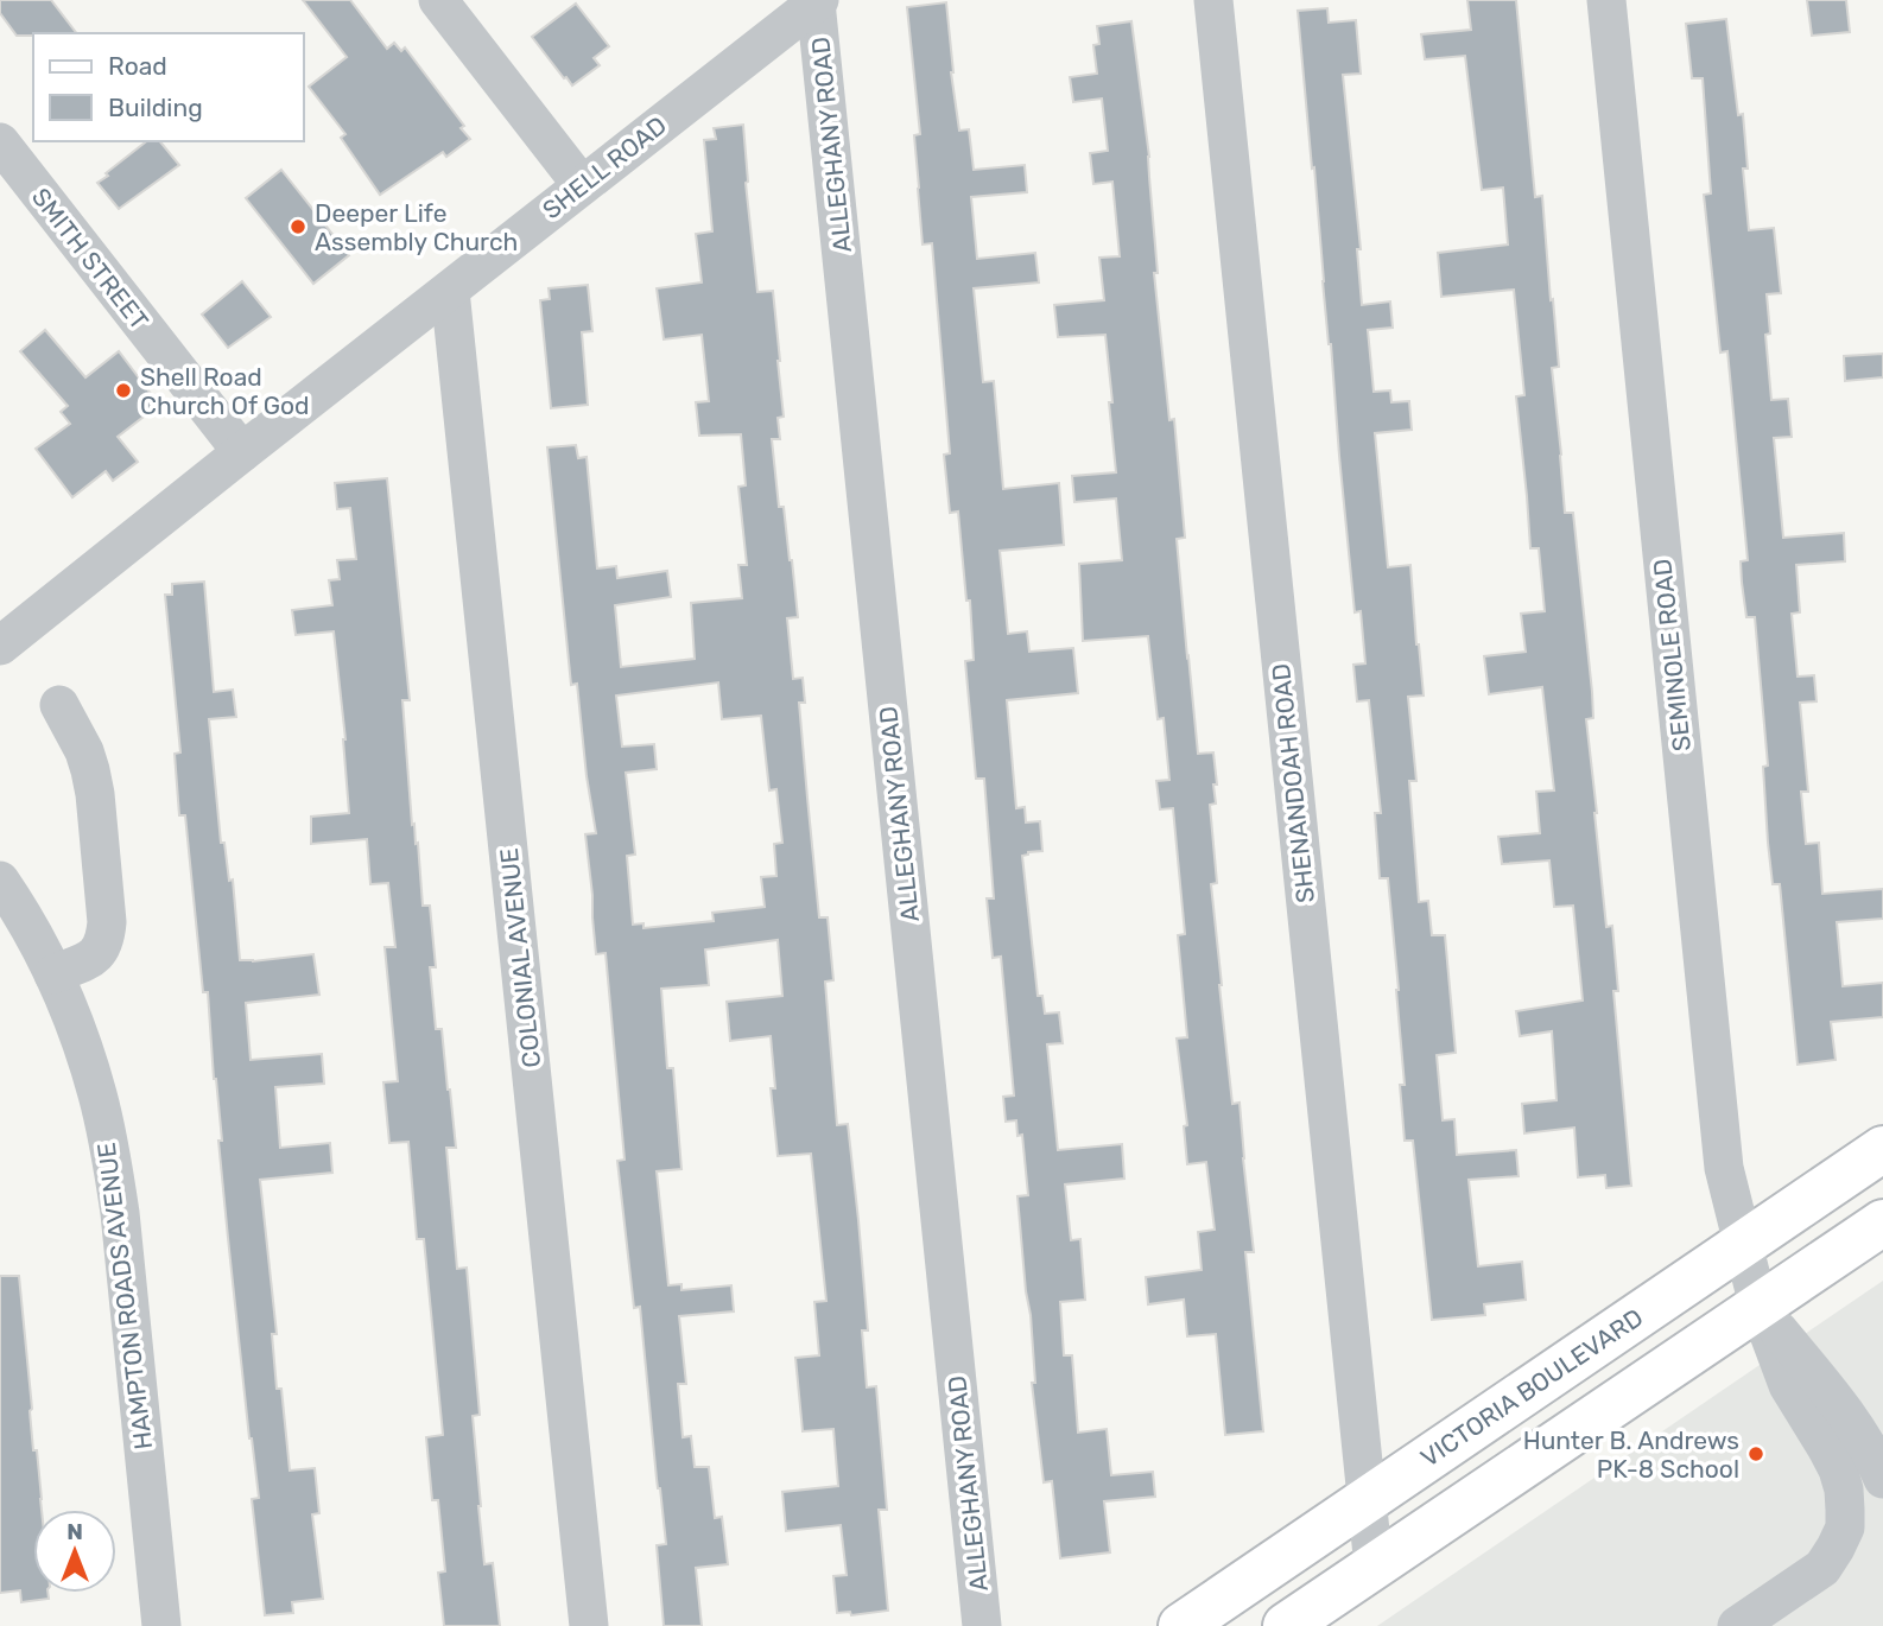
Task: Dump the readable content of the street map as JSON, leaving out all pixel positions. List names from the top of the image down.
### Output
{
  "streets": {
    "main road": ["VICTORIA BOULEVARD"],
    "street": [
      "ALLEGHANY ROAD",
      "SHELL ROAD",
      "SMITH STREET",
      "SEMINOLE ROAD",
      "SHENANDOAH ROAD",
      "COLONIAL AVENUE",
      "HAMPTON ROADS AVENUE"
    ]
  },
  "crossings": [
    ["ALLEGHANY ROAD", "SHELL ROAD"],
    ["SHELL ROAD", "SMITH STREET"],
    ["SHELL ROAD", "COLONIAL AVENUE"],
    ["SEMINOLE ROAD", "VICTORIA BOULEVARD"],
    ["SHENANDOAH ROAD", "VICTORIA BOULEVARD"]
  ],
  "places": ["Deeper Life Assembly Church", "Shell Road Church Of God", "Hunter B. Andrews PK-8 School"],
  "legend": ["Road", "Building"],
  "north": "top"
}
